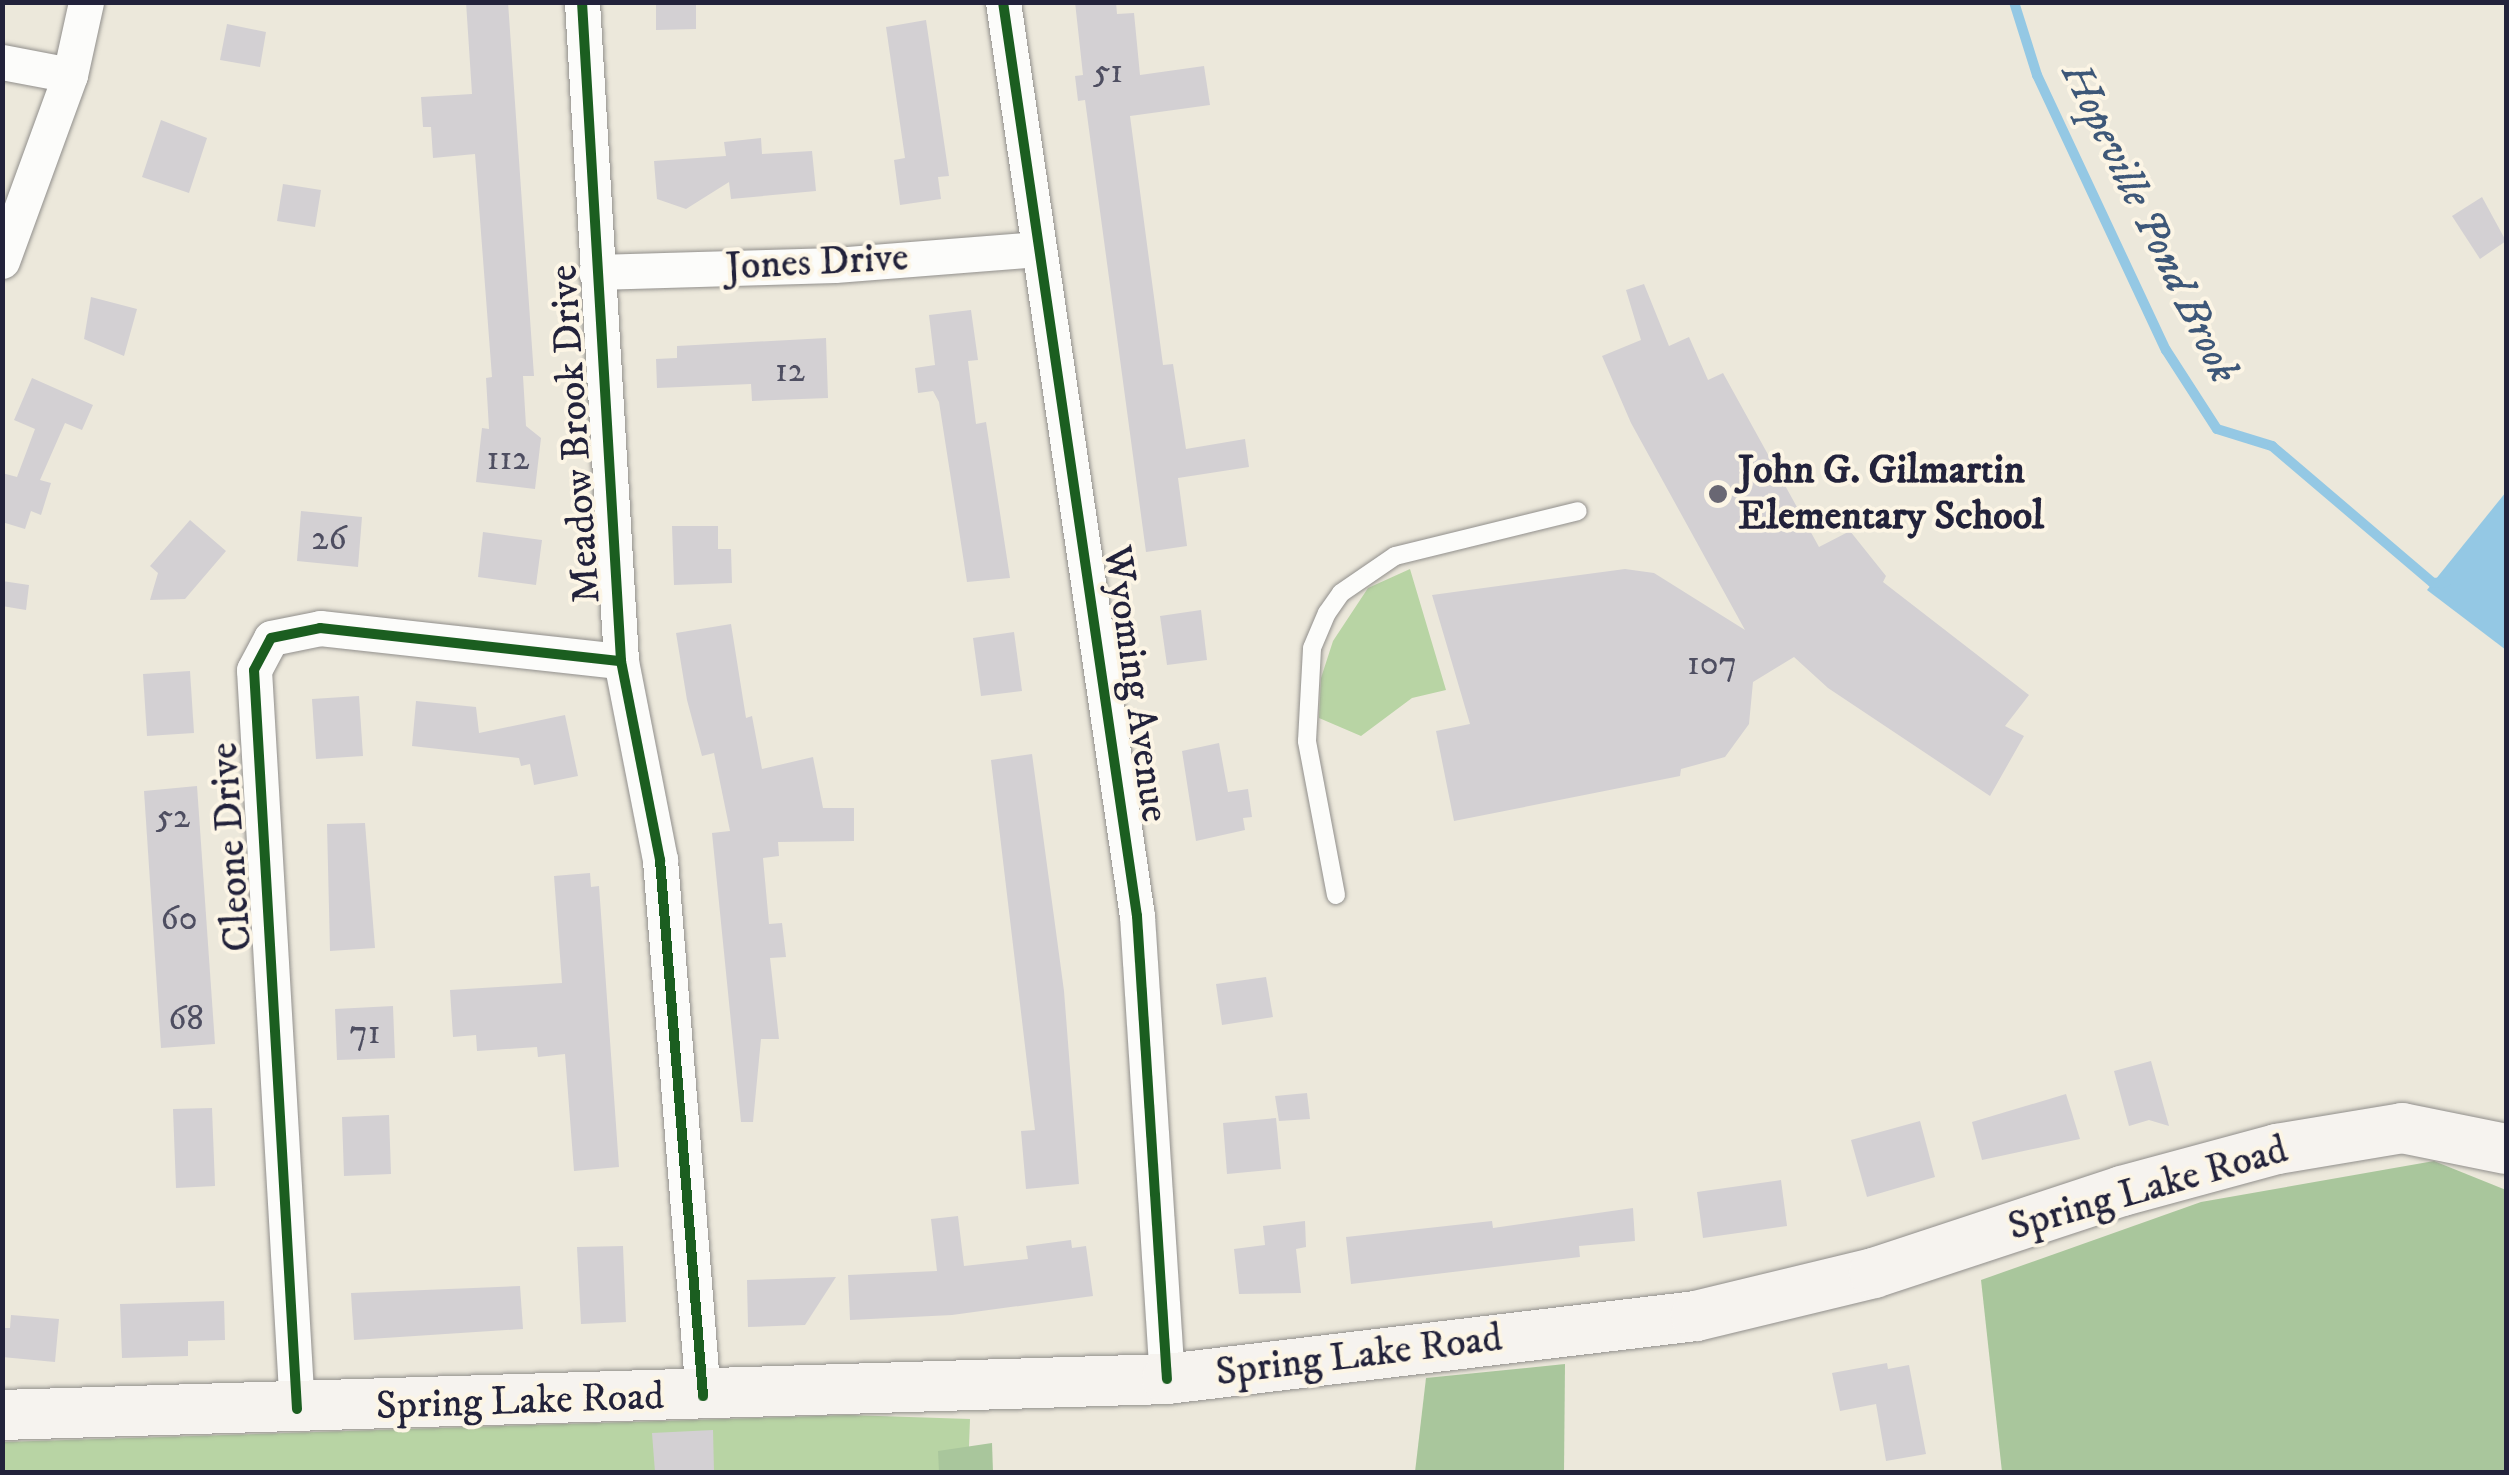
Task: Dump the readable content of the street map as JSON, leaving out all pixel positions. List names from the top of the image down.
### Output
{
  "streets": {
    "main road": ["Spring Lake Road"],
    "street": [
      "Jones Drive",
      "Meadow Brook Drive",
      "Wyoming Avenue",
      "Cleone Drive"
    ]
  },
  "crossings": [
    ["Jones Drive", "Meadow Brook Drive"],
    ["Jones Drive", "Wyoming Avenue"],
    ["Meadow Brook Drive", "Cleone Drive"],
    ["Meadow Brook Drive", "Spring Lake Road"],
    ["Wyoming Avenue", "Spring Lake Road"],
    ["Cleone Drive", "Spring Lake Road"]
  ],
  "water": ["Hopeville Pond Brook"],
  "places": ["John G. Gilmartin Elementary School"],
  "house_numbers": [
    "51",
    "12",
    "112",
    "26",
    "107",
    "52",
    "60",
    "68",
    "71"
  ]
}
